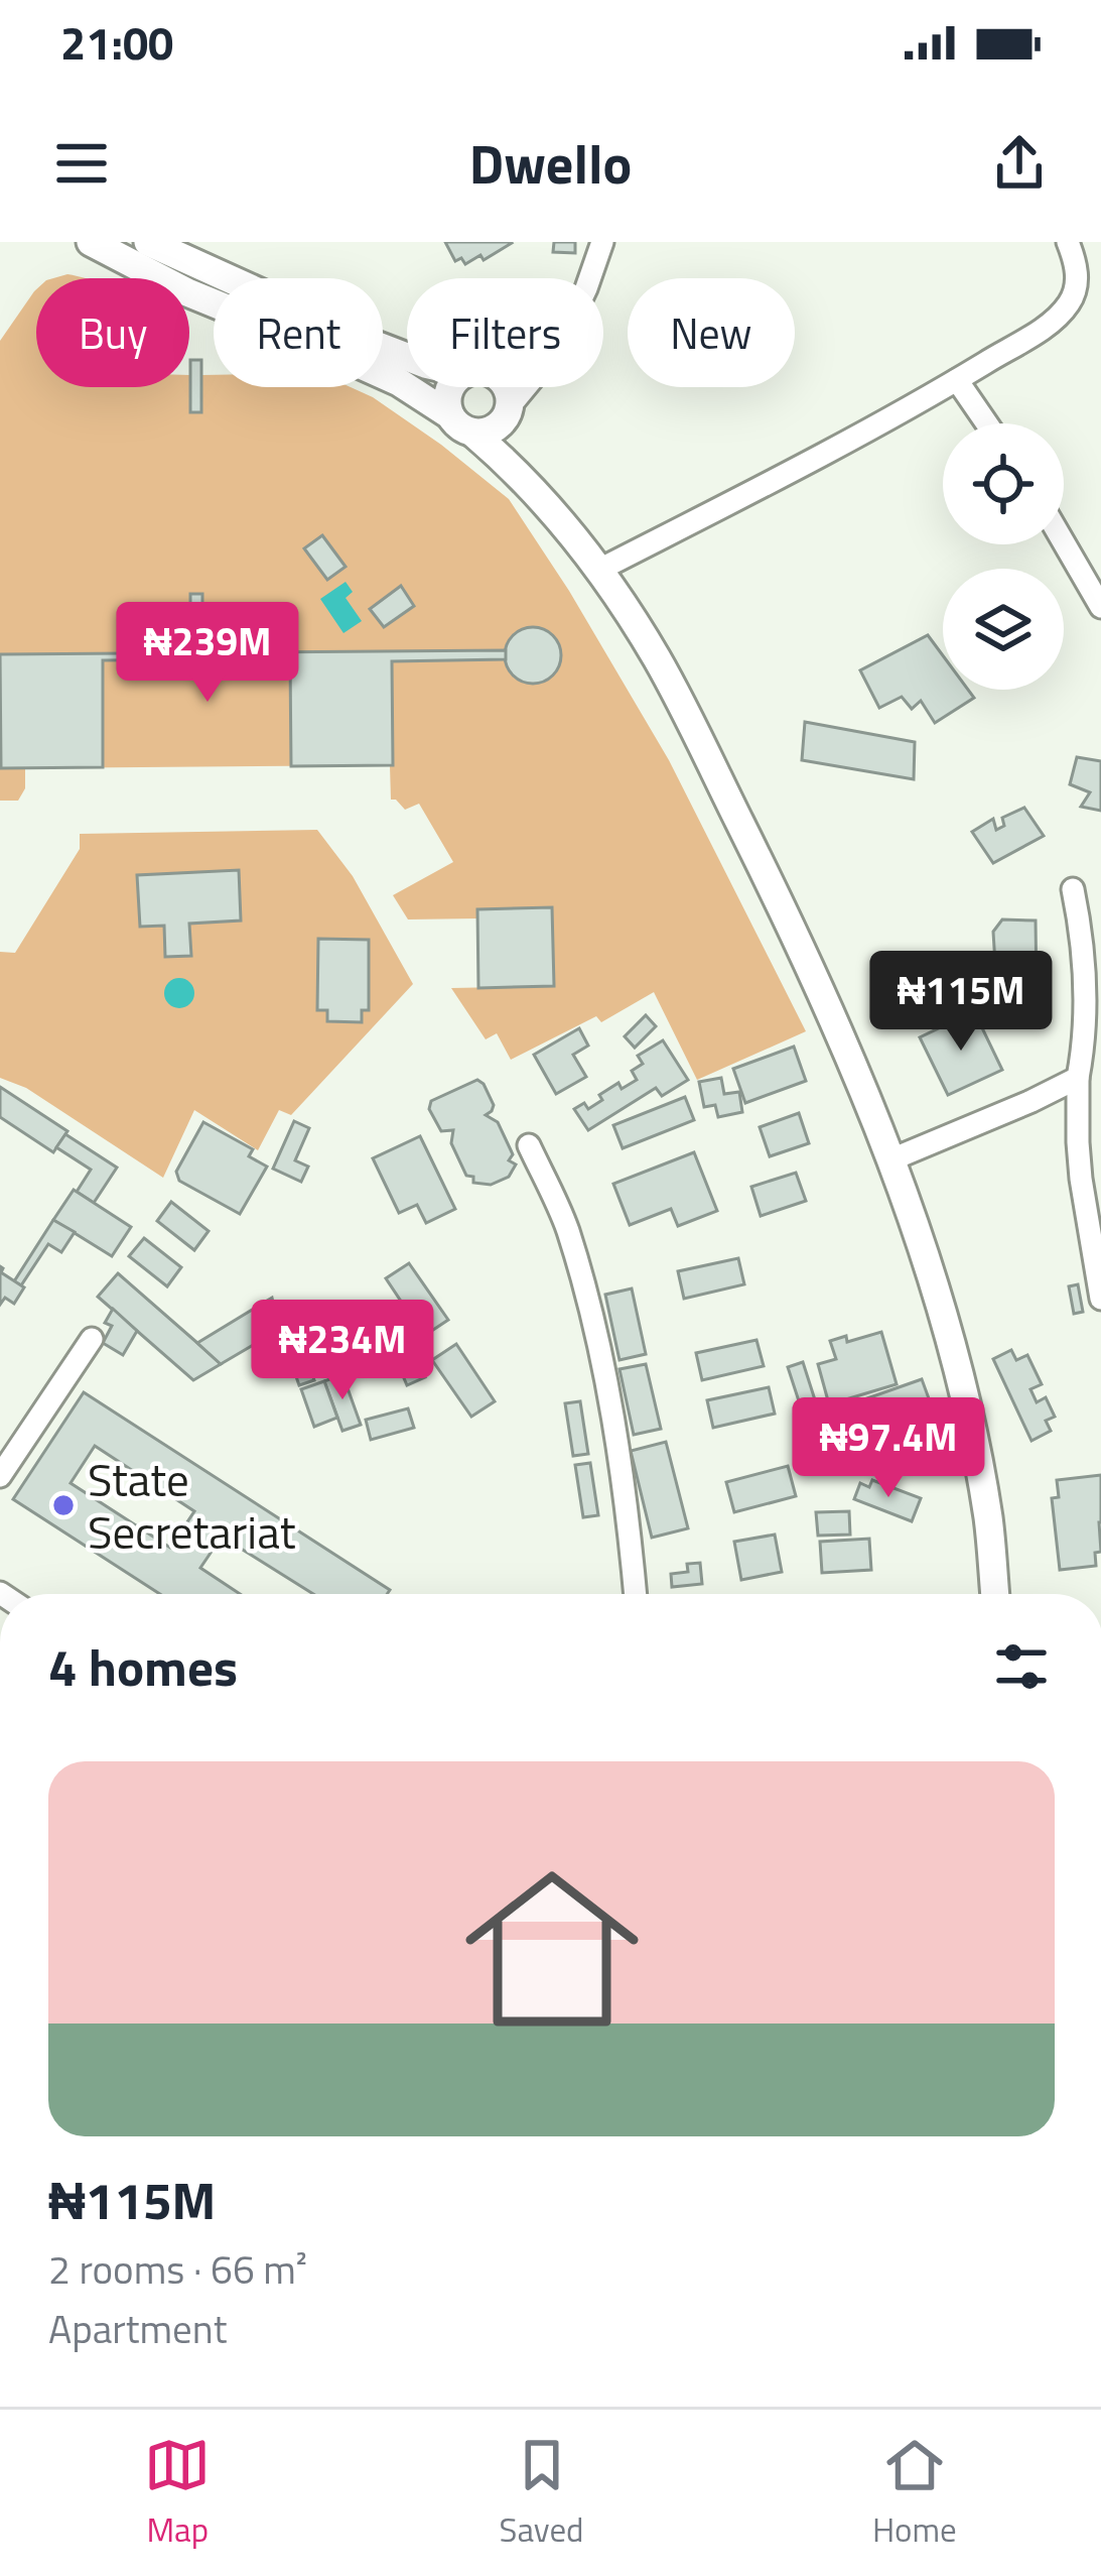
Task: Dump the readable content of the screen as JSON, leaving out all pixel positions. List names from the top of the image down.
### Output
{
  "places": ["State Secretariat"],
  "page": {
    "status": "21:00",
    "header": "Dwello",
    "chip": [
      "Buy",
      "Rent",
      "Filters",
      "New"
    ],
    "price": [
      "₦239M",
      "₦115M",
      "₦234M",
      "₦97.4M"
    ],
    "heading": "4 homes",
    "list": [
      {
        "name": "₦115M",
        "note": "2 rooms · 66 m² · Apartment"
      }
    ],
    "tabs": ["Map", "Saved", "Home"]
  }
}
